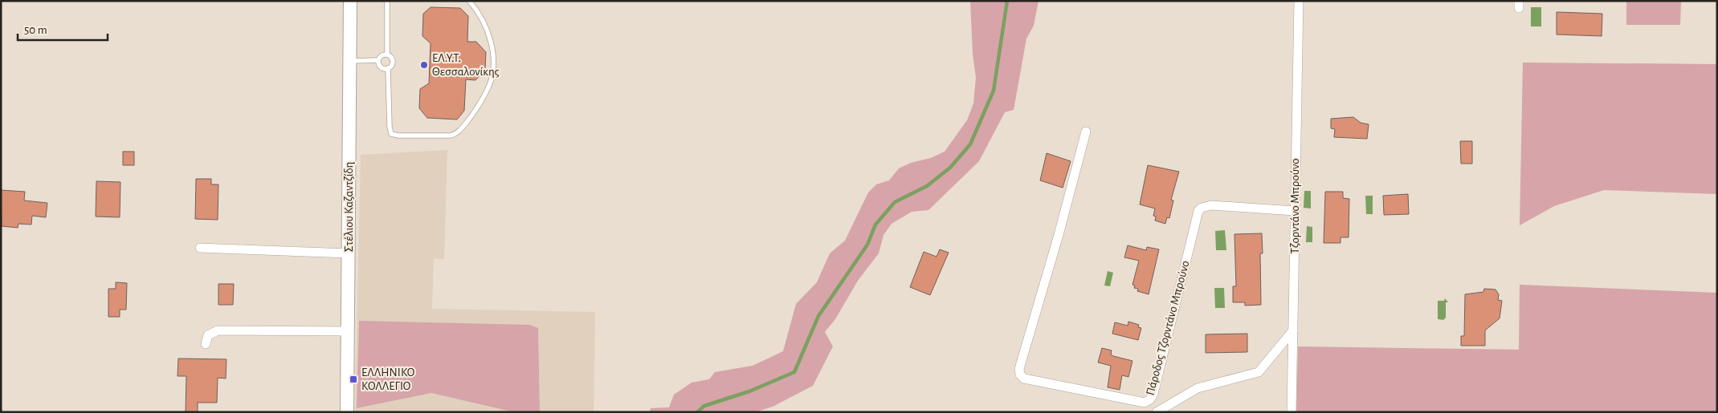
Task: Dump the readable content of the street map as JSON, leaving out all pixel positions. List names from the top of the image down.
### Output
{
  "streets": {
    "main road": ["Στέλιου Καζαντζίδη"],
    "street": ["Τζορντάνο Μπρούνο", "Πάροδος Τζορντάνο Μπρούνο"]
  },
  "crossings": [
    ["Τζορντάνο Μπρούνο", "Πάροδος Τζορντάνο Μπρούνο"]
  ],
  "places": {
    "other": ["ΕΛ.Υ.Τ. Θεσσαλονίκης"],
    "transit": ["ΕΛΛΗΝΙΚΟ ΚΟΛΛΕΓΙΟ"]
  },
  "scale_bar": "50 m"
}
